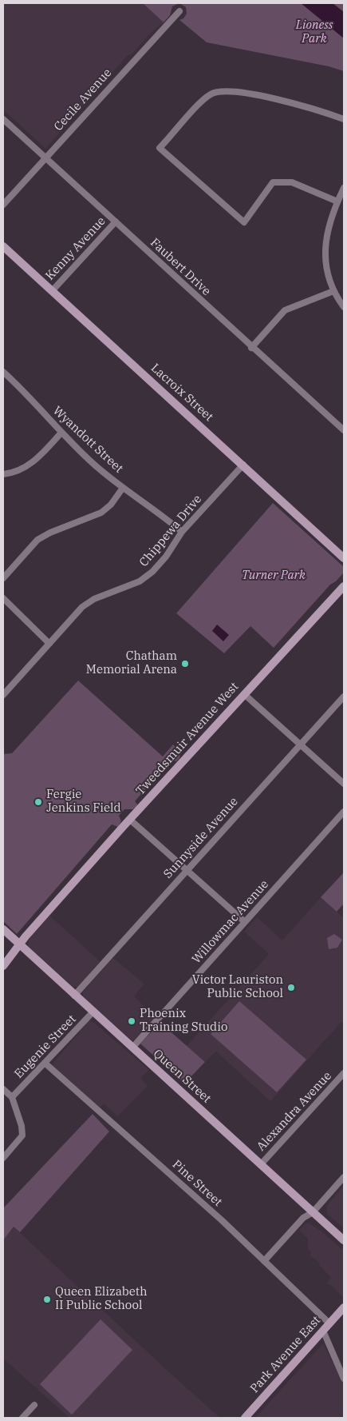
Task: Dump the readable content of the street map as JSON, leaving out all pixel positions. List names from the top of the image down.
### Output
{
  "streets": {
    "street": [
      "Cecile Avenue",
      "Kenny Avenue",
      "Faubert Drive",
      "Lacroix Street",
      "Wyandott Street",
      "Chippewa Drive",
      "Tweedsmuir Avenue West",
      "Sunnyside Avenue",
      "Willowmac Avenue",
      "Eugenie Street",
      "Queen Street",
      "Alexandra Avenue",
      "Pine Street",
      "Park Avenue East"
    ]
  },
  "crossings": [
    ["Cecile Avenue", "Faubert Drive"],
    ["Kenny Avenue", "Faubert Drive"],
    ["Kenny Avenue", "Lacroix Street"],
    ["Lacroix Street", "Chippewa Drive"],
    ["Wyandott Street", "Chippewa Drive"],
    ["Tweedsmuir Avenue West", "Queen Street"],
    ["Sunnyside Avenue", "Queen Street"],
    ["Willowmac Avenue", "Queen Street"],
    ["Eugenie Street", "Queen Street"],
    ["Eugenie Street", "Pine Street"],
    ["Queen Street", "Alexandra Avenue"],
    ["Pine Street", "Park Avenue East"]
  ],
  "parks": ["Lioness Park", "Turner Park"],
  "places": [
    "Chatham Memorial Arena",
    "Fergie Jenkins Field",
    "Victor Lauriston Public School",
    "Phoenix Training Studio",
    "Queen Elizabeth II Public School"
  ]
}
